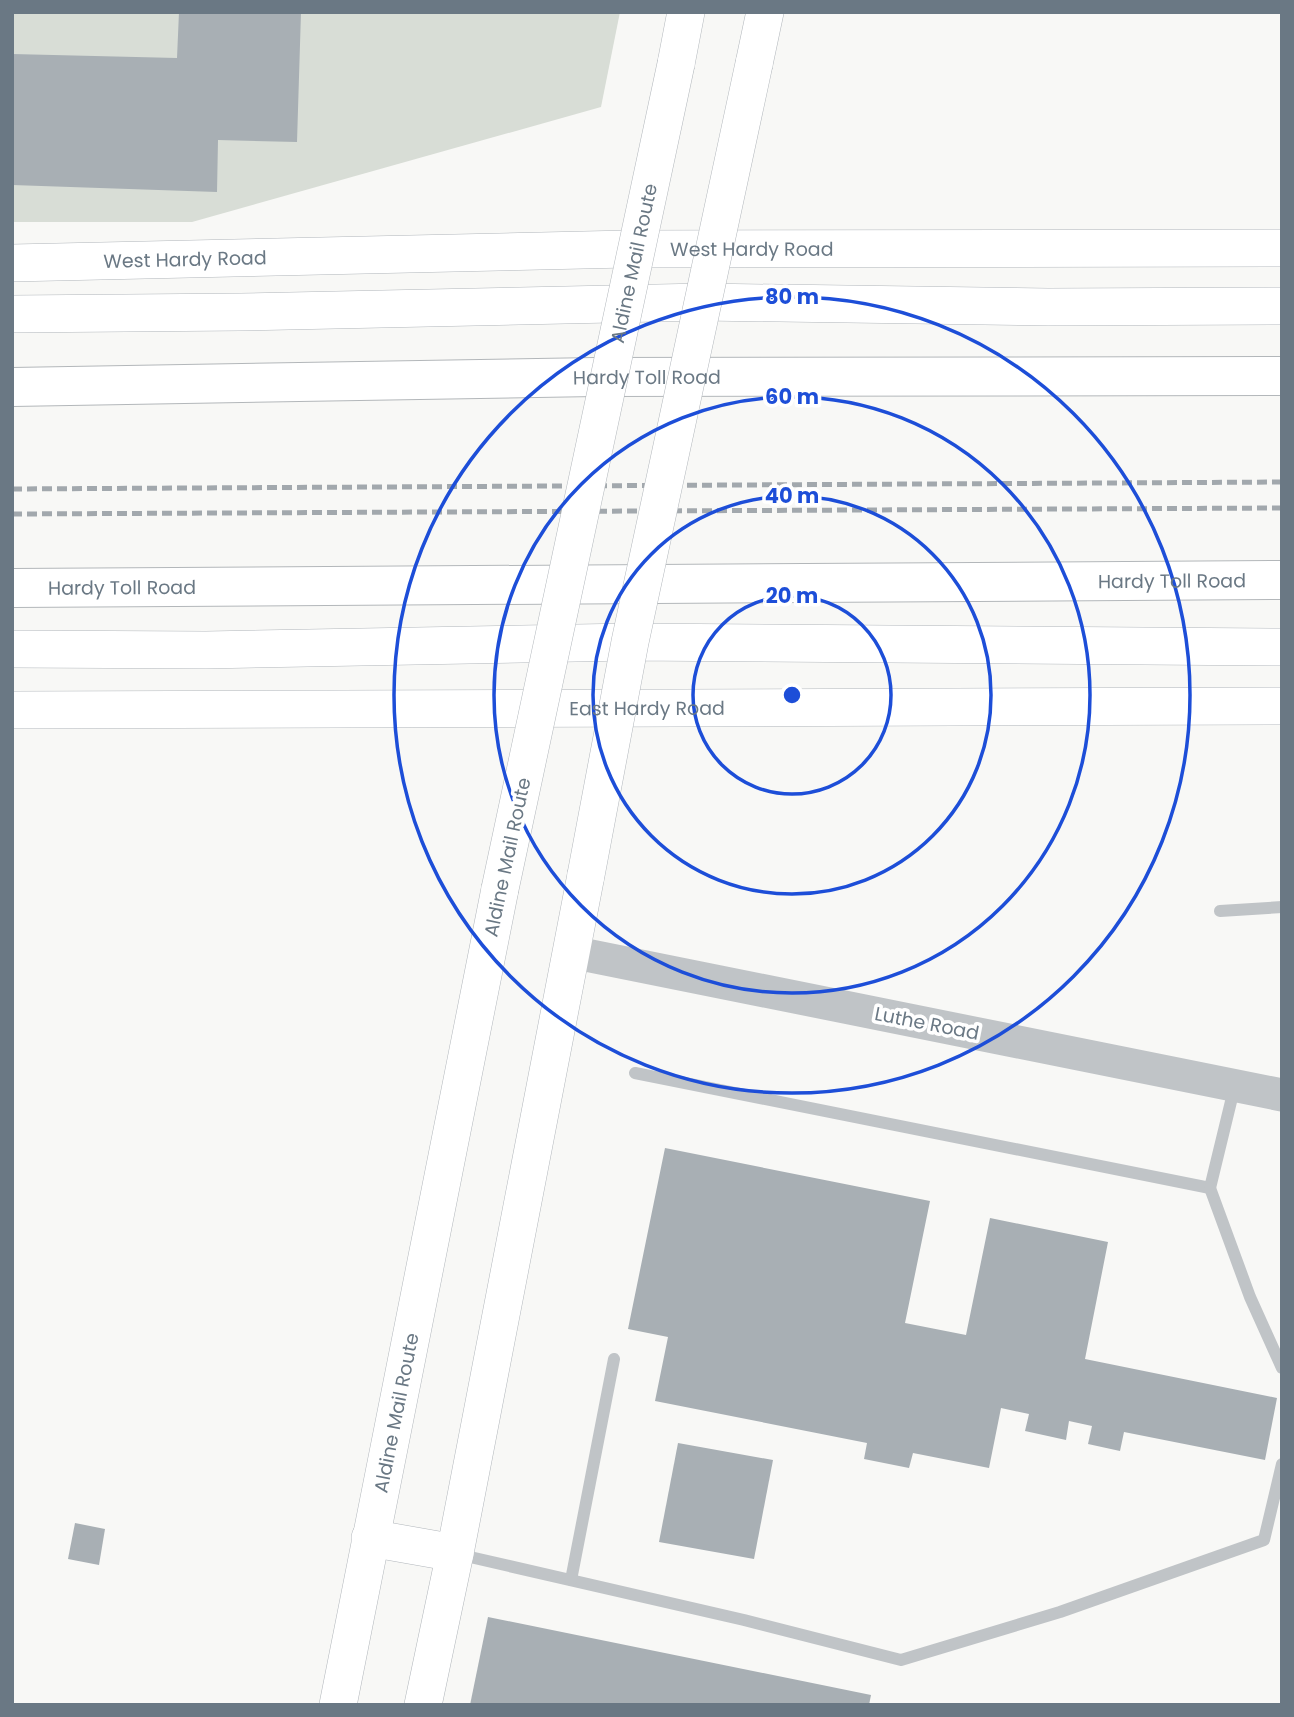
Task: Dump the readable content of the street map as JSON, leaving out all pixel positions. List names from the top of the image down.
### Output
{
  "streets": {
    "highway": ["Hardy Toll Road"],
    "main road": ["West Hardy Road", "Aldine Mail Route", "East Hardy Road"],
    "street": ["Luthe Road"]
  },
  "rings": [
    "80 m",
    "60 m",
    "40 m",
    "20 m"
  ]
}
